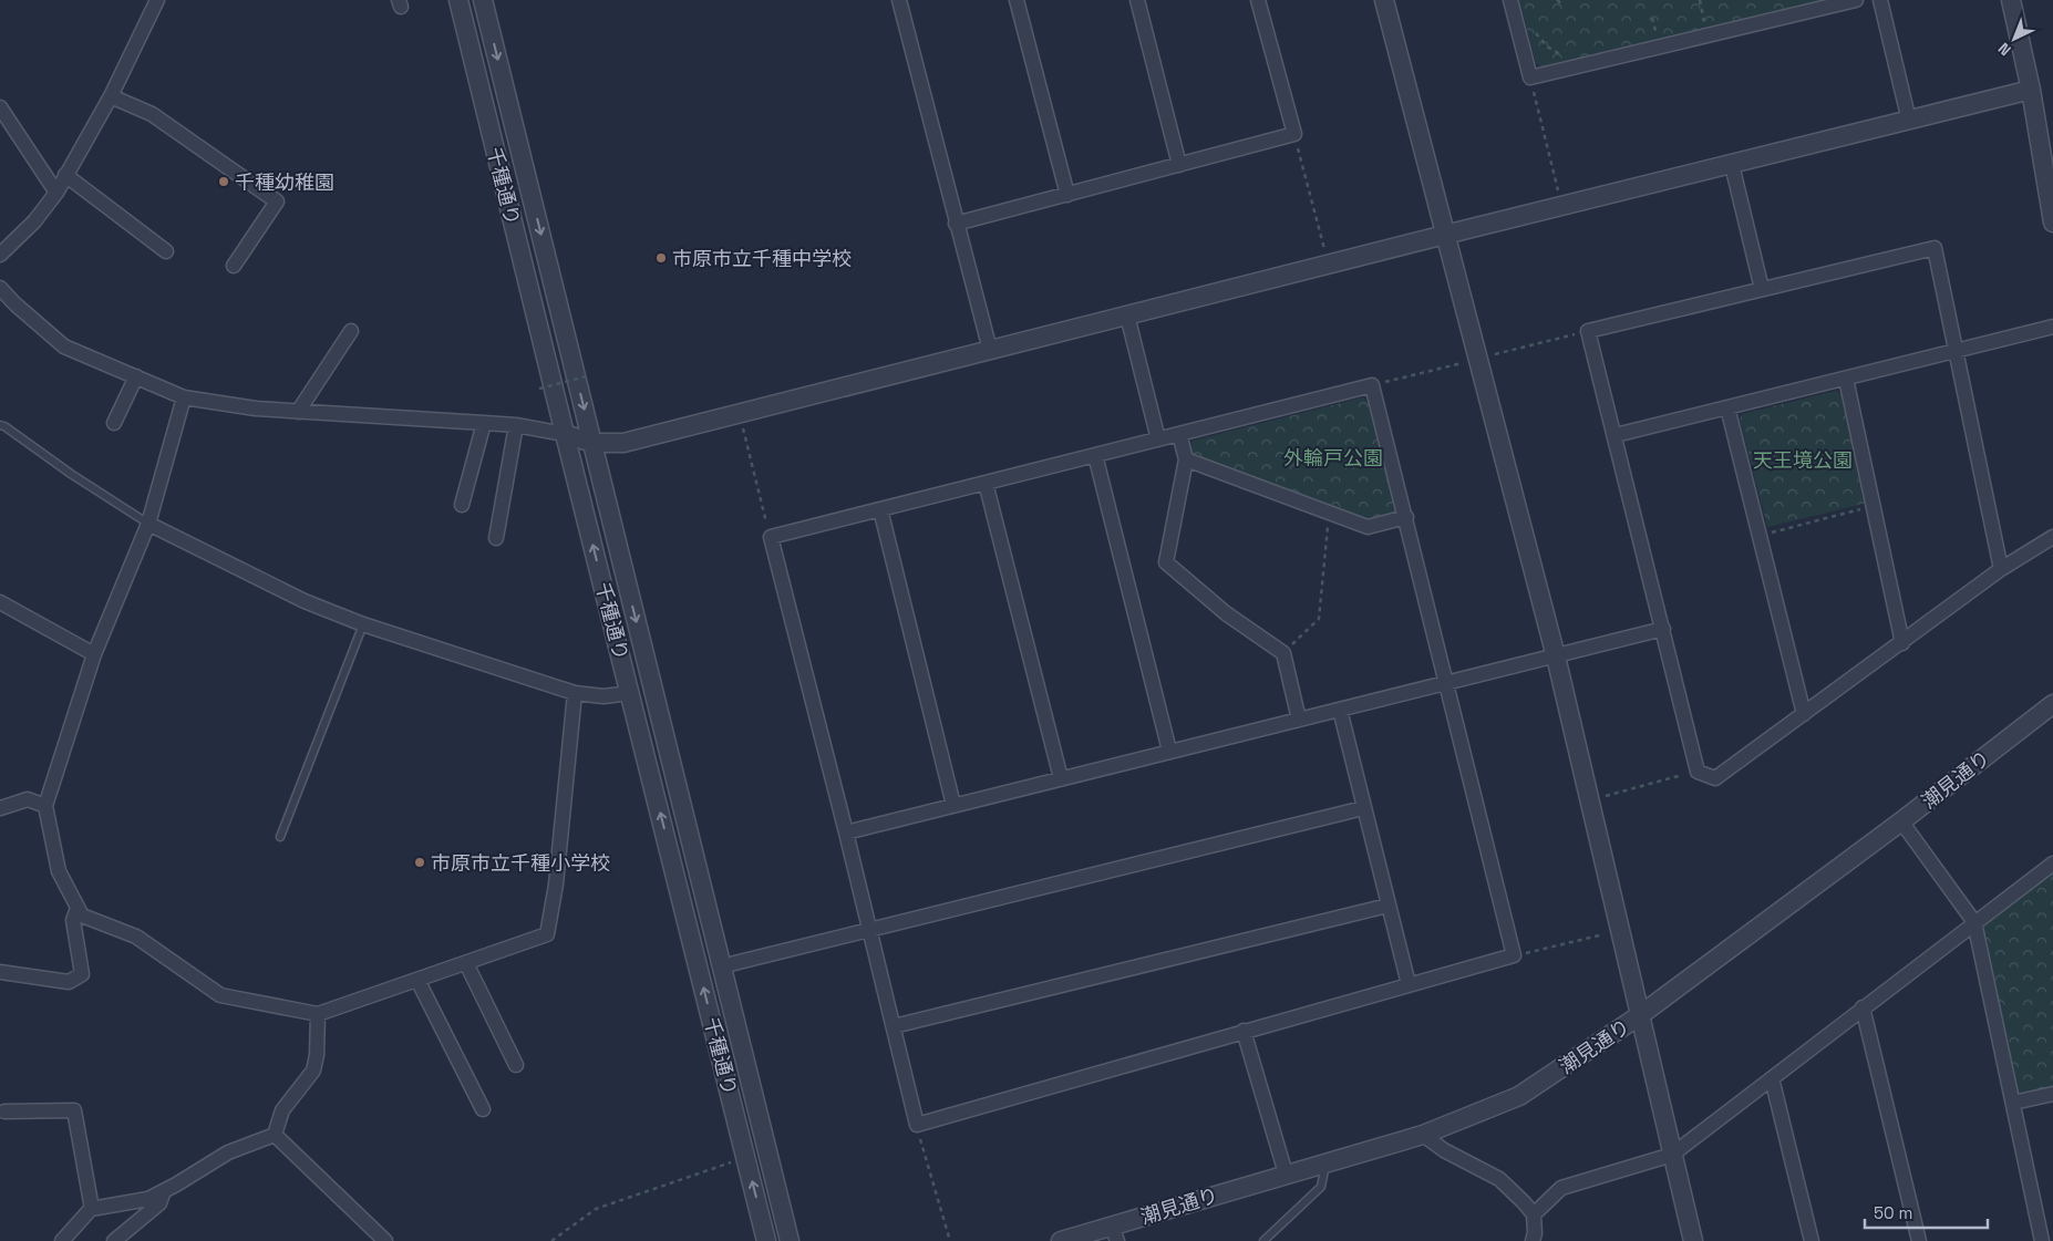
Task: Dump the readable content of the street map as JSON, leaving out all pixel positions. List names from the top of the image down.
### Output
{
  "streets": {
    "street": ["千種通り", "潮見通り"]
  },
  "parks": ["外輪戸公園", "天王境公園"],
  "places": ["千種幼稚園", "市原市立千種中学校", "市原市立千種小学校"],
  "scale_bar": "50 m",
  "north": "bottom left"
}
